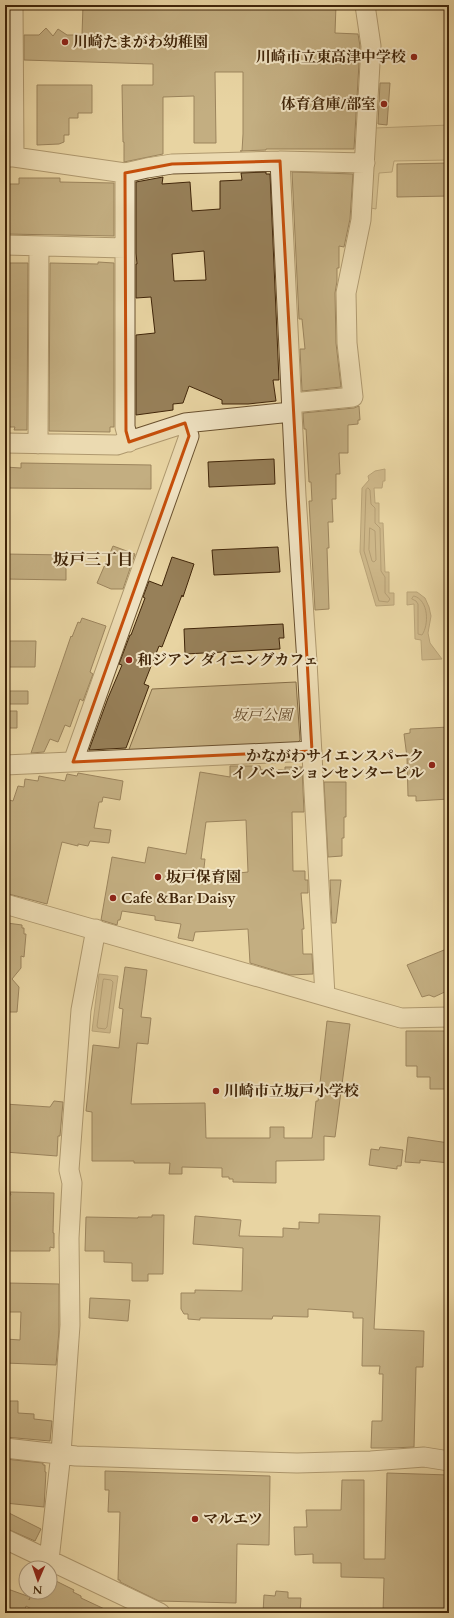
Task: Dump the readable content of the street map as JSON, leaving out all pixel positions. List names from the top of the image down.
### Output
{
  "districts": ["坂戸三丁目"],
  "parks": ["坂戸公園"],
  "places": [
    "川崎たまがわ幼稚園",
    "川崎市立東高津中学校",
    "体育倉庫/部室",
    "和ジアン ダイニングカフェ",
    "かながわサイエンスパーク イノベーションセンタービル",
    "坂戸保育園",
    "Cafe &Bar Daisy",
    "川崎市立坂戸小学校",
    "マルエツ"
  ],
  "north": "bottom"
}
